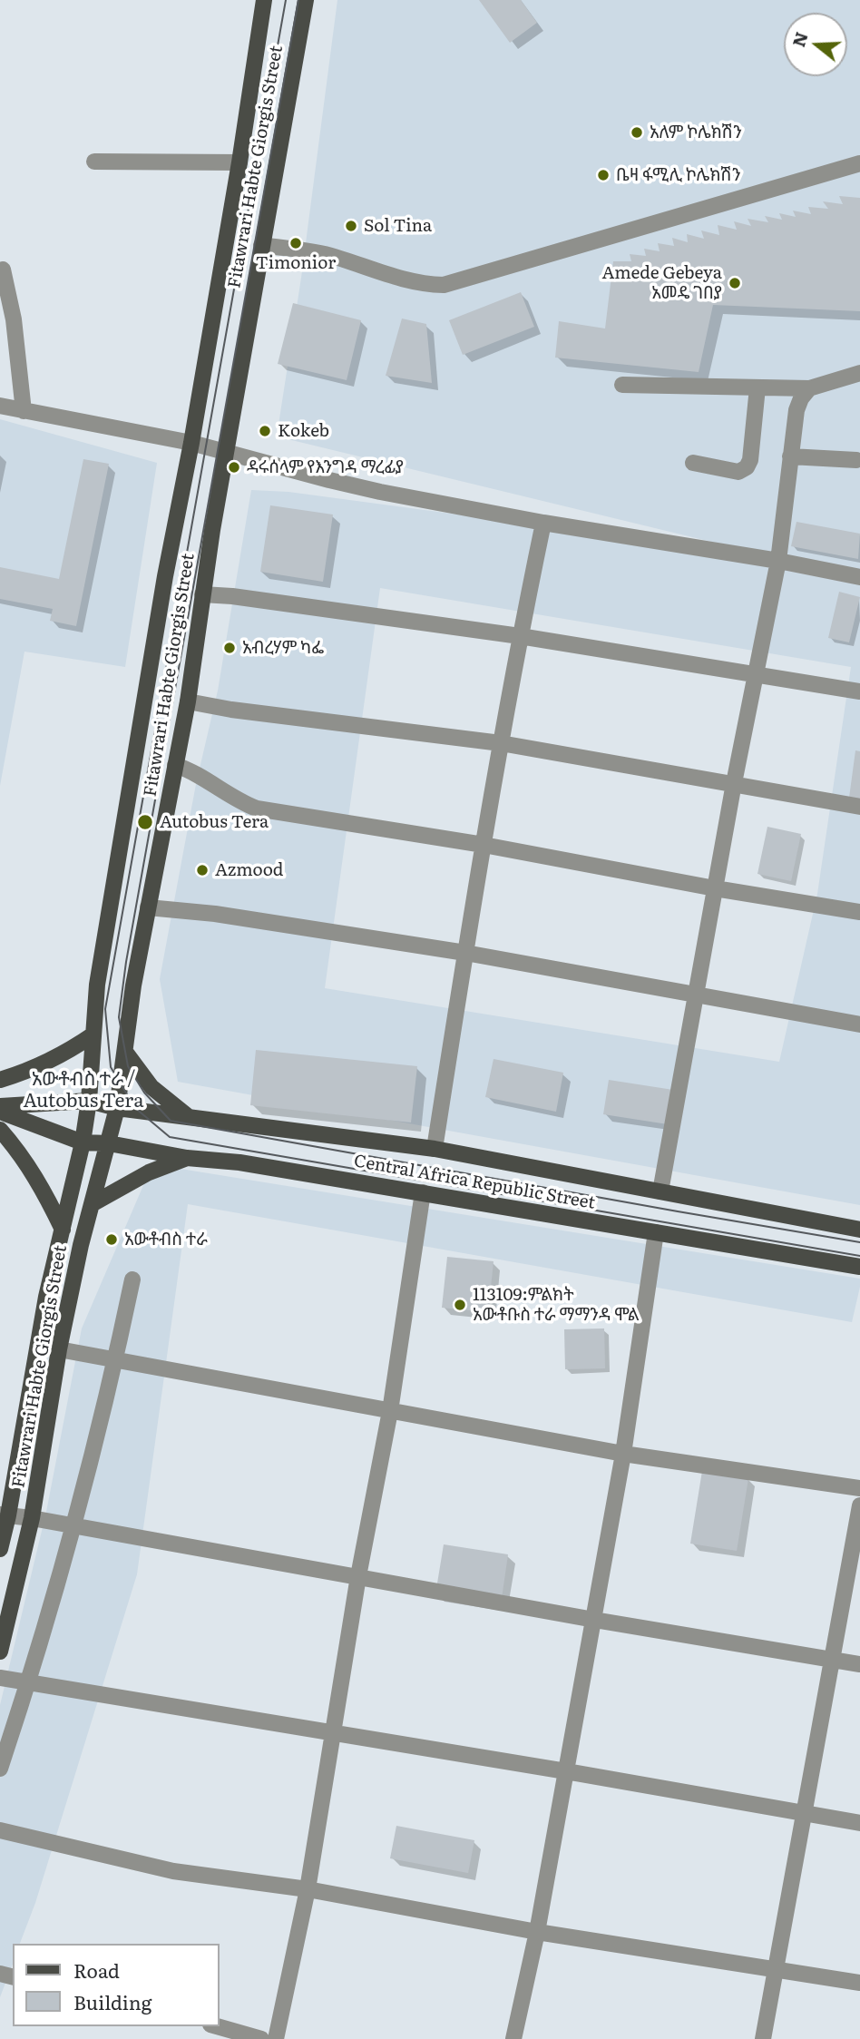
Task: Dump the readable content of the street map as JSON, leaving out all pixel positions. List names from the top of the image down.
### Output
{
  "streets": {
    "main road": ["Fitawrari Habte Giorgis Street", "Central Africa Republic Street"]
  },
  "crossings": [
    ["Fitawrari Habte Giorgis Street", "Central Africa Republic Street"]
  ],
  "districts": ["አውቶብስ ተራ / Autobus Tera"],
  "places": [
    "አለም ኮሌክሽን",
    "ቤዛ ፋሚሊ ኮሌክሽን",
    "Sol Tina",
    "Timonior",
    "Amede Gebeya አመዴ ገበያ",
    "Kokeb",
    "ዳሩሰላም የእንግዳ ማረፊያ",
    "አብረሃም ካፌ",
    "Autobus Tera",
    "Azmood",
    "አውቶብስ ተራ",
    "113109:ምልክት አውቶቡስ ተራ ማማንዳ ሞል"
  ],
  "legend": ["Road", "Building"],
  "north": "left"
}
